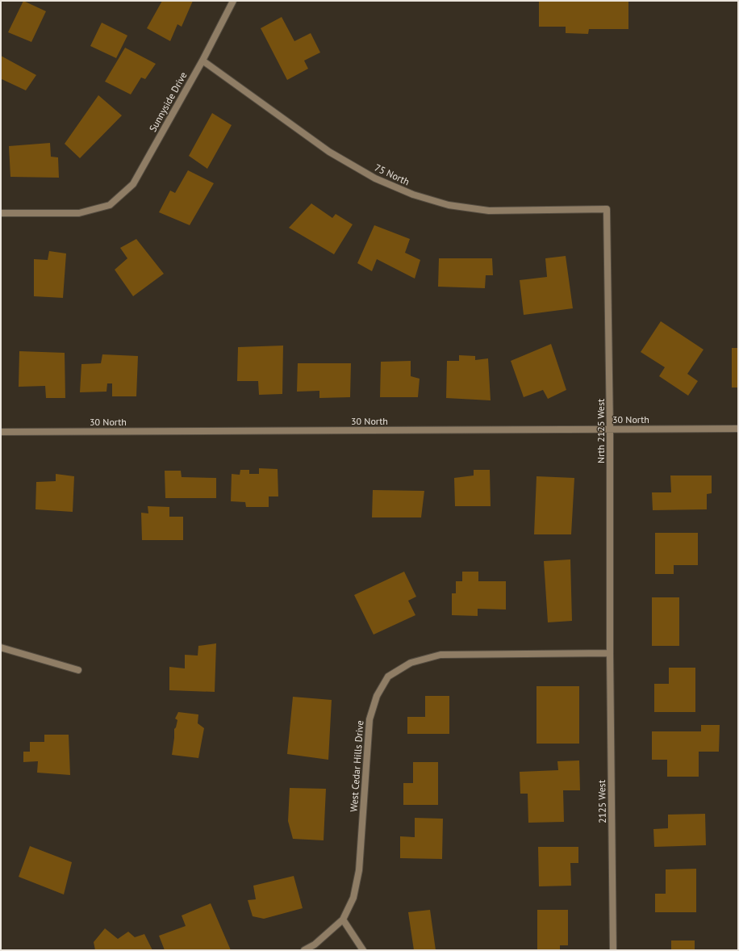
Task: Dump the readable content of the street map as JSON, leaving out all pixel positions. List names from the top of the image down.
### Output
{
  "streets": {
    "street": [
      "Sunnyside Drive",
      "75 North",
      "30 North",
      "Nrth 2125 West",
      "West Cedar Hills Drive",
      "2125 West"
    ]
  },
  "crossings": [
    ["Sunnyside Drive", "75 North"],
    ["75 North", "Nrth 2125 West"],
    ["30 North", "Nrth 2125 West"],
    ["Nrth 2125 West", "West Cedar Hills Drive"],
    ["Nrth 2125 West", "2125 West"],
    ["West Cedar Hills Drive", "2125 West"]
  ]
}
